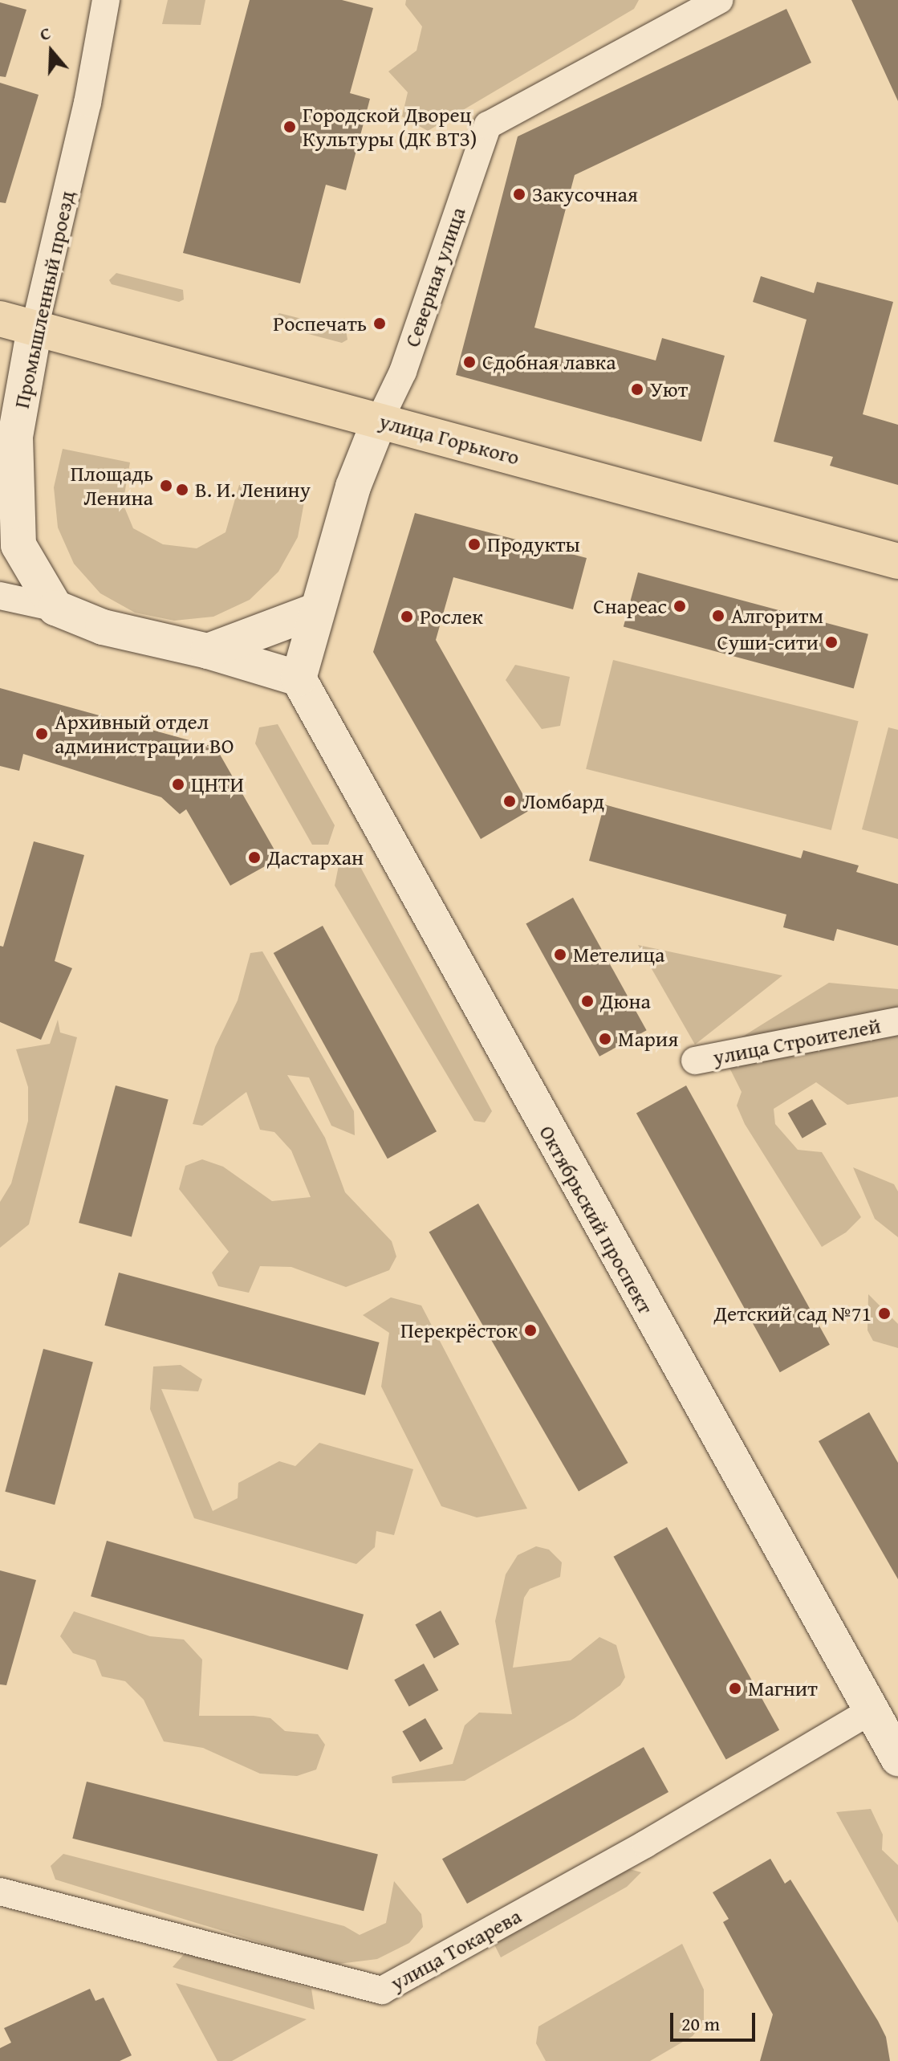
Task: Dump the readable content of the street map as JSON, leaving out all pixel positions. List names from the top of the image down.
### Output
{
  "streets": {
    "main road": [
      "Северная улица",
      "Промышленный проезд",
      "улица Горького",
      "Октябрьский проспект"
    ],
    "street": ["улица Строителей", "улица Токарева"]
  },
  "crossings": [
    ["Северная улица", "улица Горького"],
    ["Северная улица", "Октябрьский проспект"],
    ["Промышленный проезд", "улица Горького"],
    ["Октябрьский проспект", "улица Токарева"]
  ],
  "places": [
    "Городской Дворец Культуры (ДК ВТЗ)",
    "Закусочная",
    "Роспечать",
    "Сдобная лавка",
    "Уют",
    "Площадь Ленина",
    "В. И. Ленину",
    "Продукты",
    "Снареас",
    "Алгоритм",
    "Рослек",
    "Суши-сити",
    "Архивный отдел администрации ВО",
    "ЦНТИ",
    "Ломбард",
    "Дастархан",
    "Метелица",
    "Дюна",
    "Мария",
    "Детский сад №71",
    "Перекрёсток",
    "Магнит"
  ],
  "scale_bar": "20 m",
  "north": "top"
}
